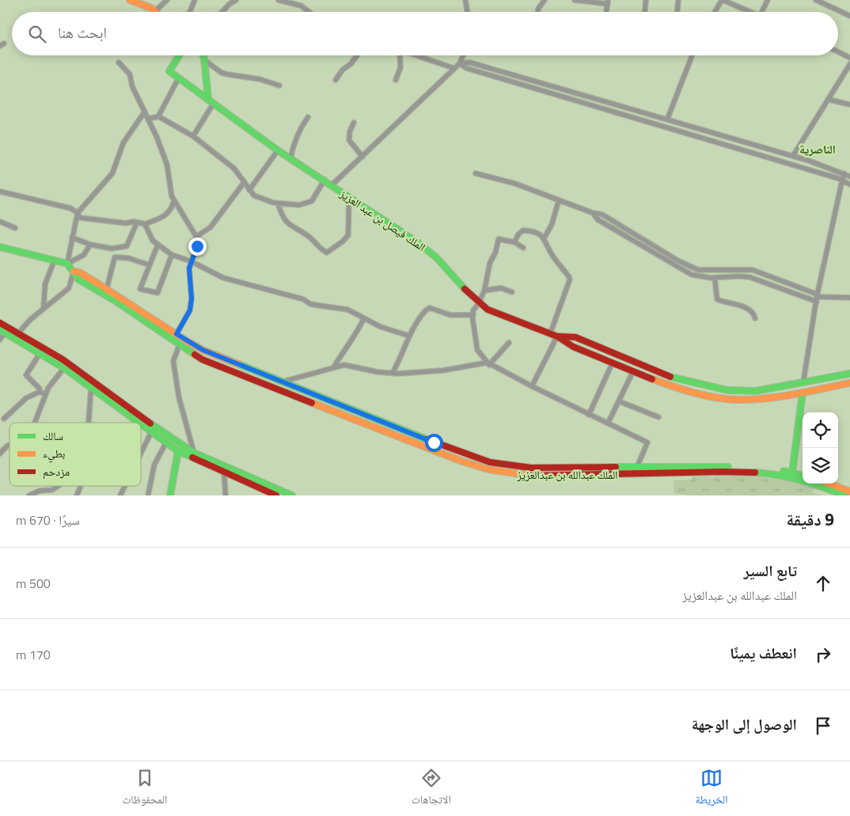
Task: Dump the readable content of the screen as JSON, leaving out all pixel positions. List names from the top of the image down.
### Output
{
  "streets": {
    "main road": ["الملك فيصل بن عبد العزيز", "الملك عبدالله بن عبدالعزيز"]
  },
  "districts": ["الناصرية"],
  "legend": ["سالك", "بطيء", "مزدحم"],
  "page": {
    "search": "ابحث هنا",
    "heading": ["9 دقيقة", "سيرًا · 670 m"],
    "list": [
      ["تابع السير", "الملك عبدالله بن عبدالعزيز", "500 m"],
      ["انعطف يمينًا", "170 m"],
      "الوصول إلى الوجهة"
    ],
    "nav": ["الخريطة", "الاتجاهات", "المحفوظات"]
  }
}
